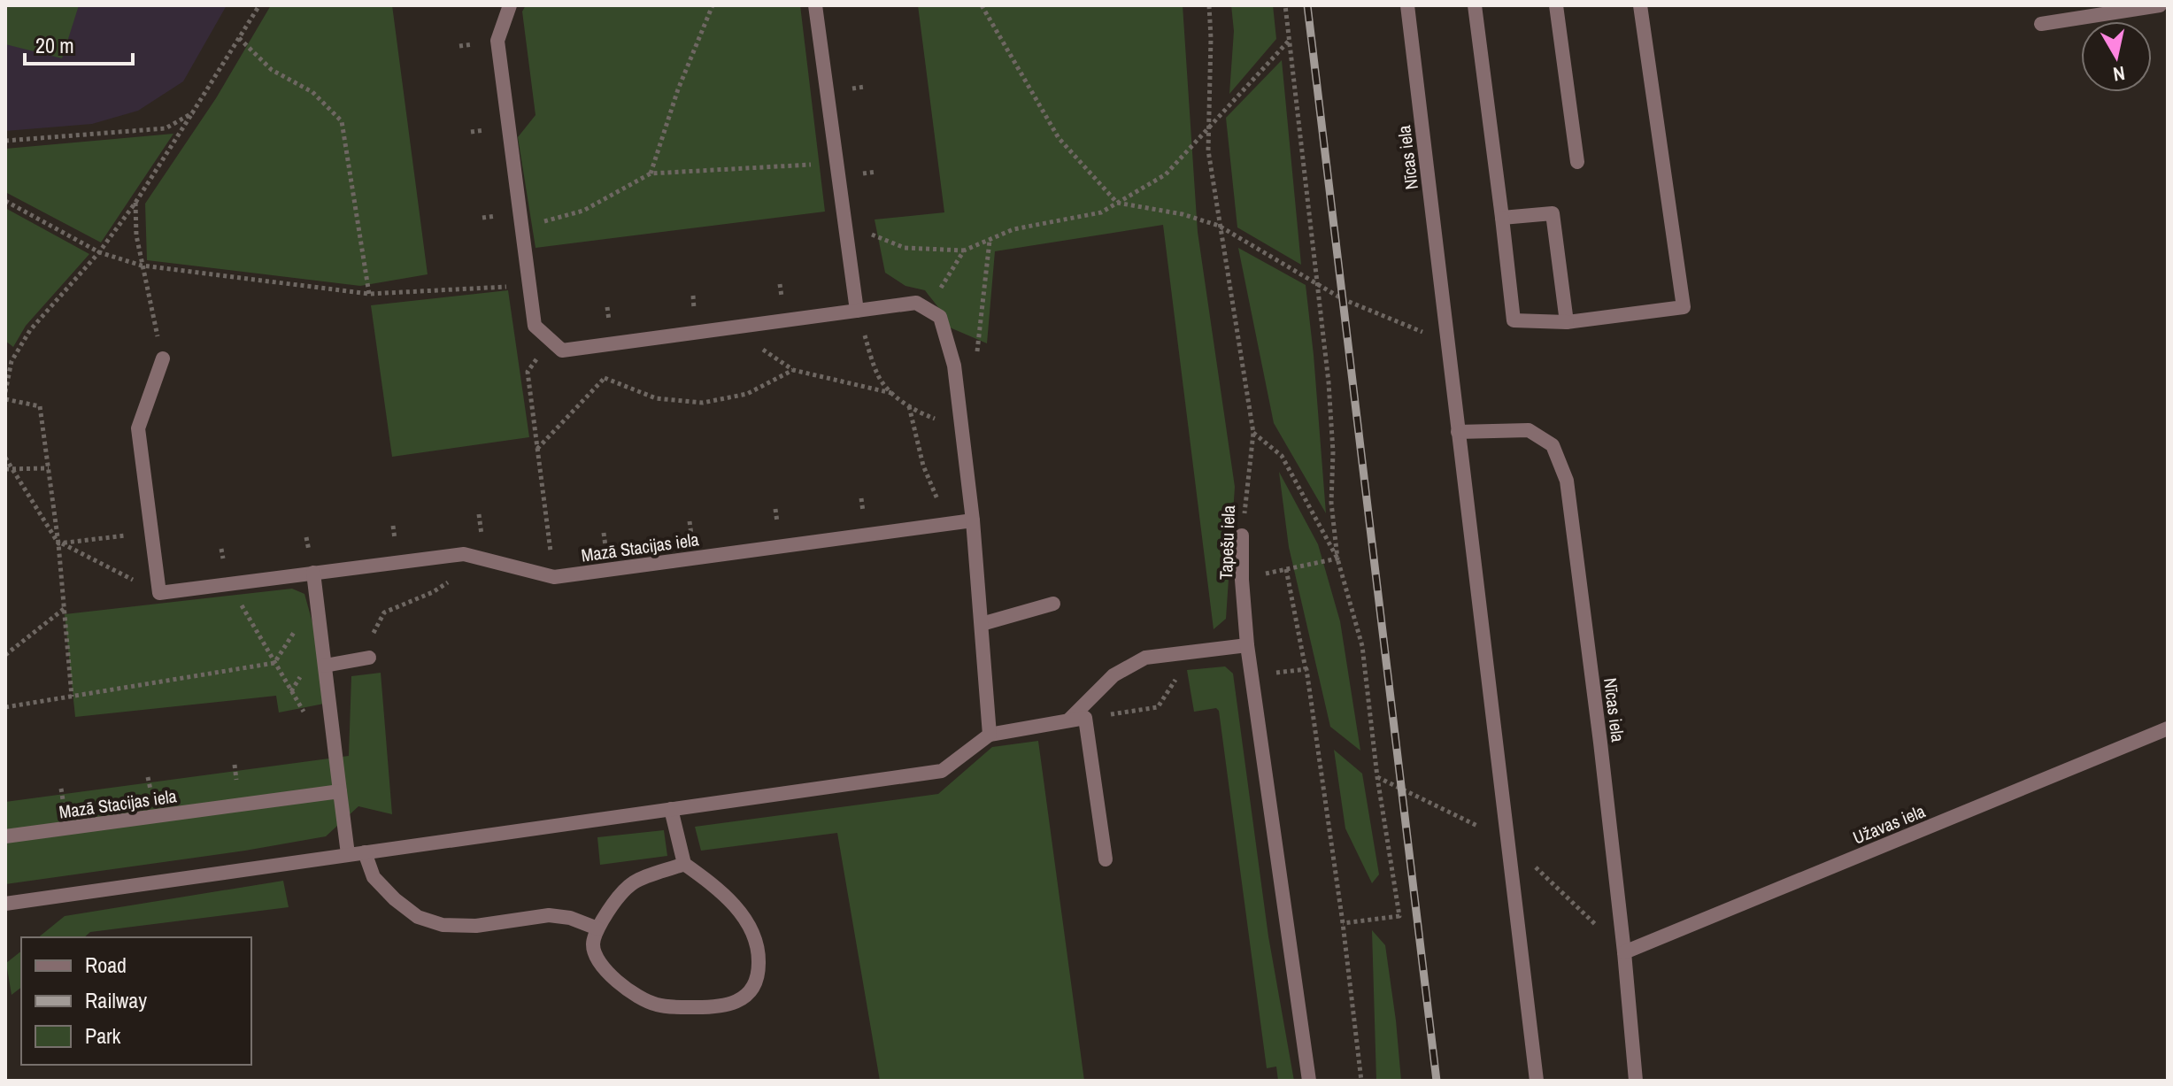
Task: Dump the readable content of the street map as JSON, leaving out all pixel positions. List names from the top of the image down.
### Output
{
  "streets": {
    "street": [
      "Nīcas iela",
      "Tapešu iela",
      "Mazā Stacijas iela",
      "Užavas iela"
    ]
  },
  "crossings": [
    ["Nīcas iela", "Užavas iela"]
  ],
  "legend": ["Road", "Railway", "Park"],
  "scale_bar": "20 m",
  "north": "bottom"
}
